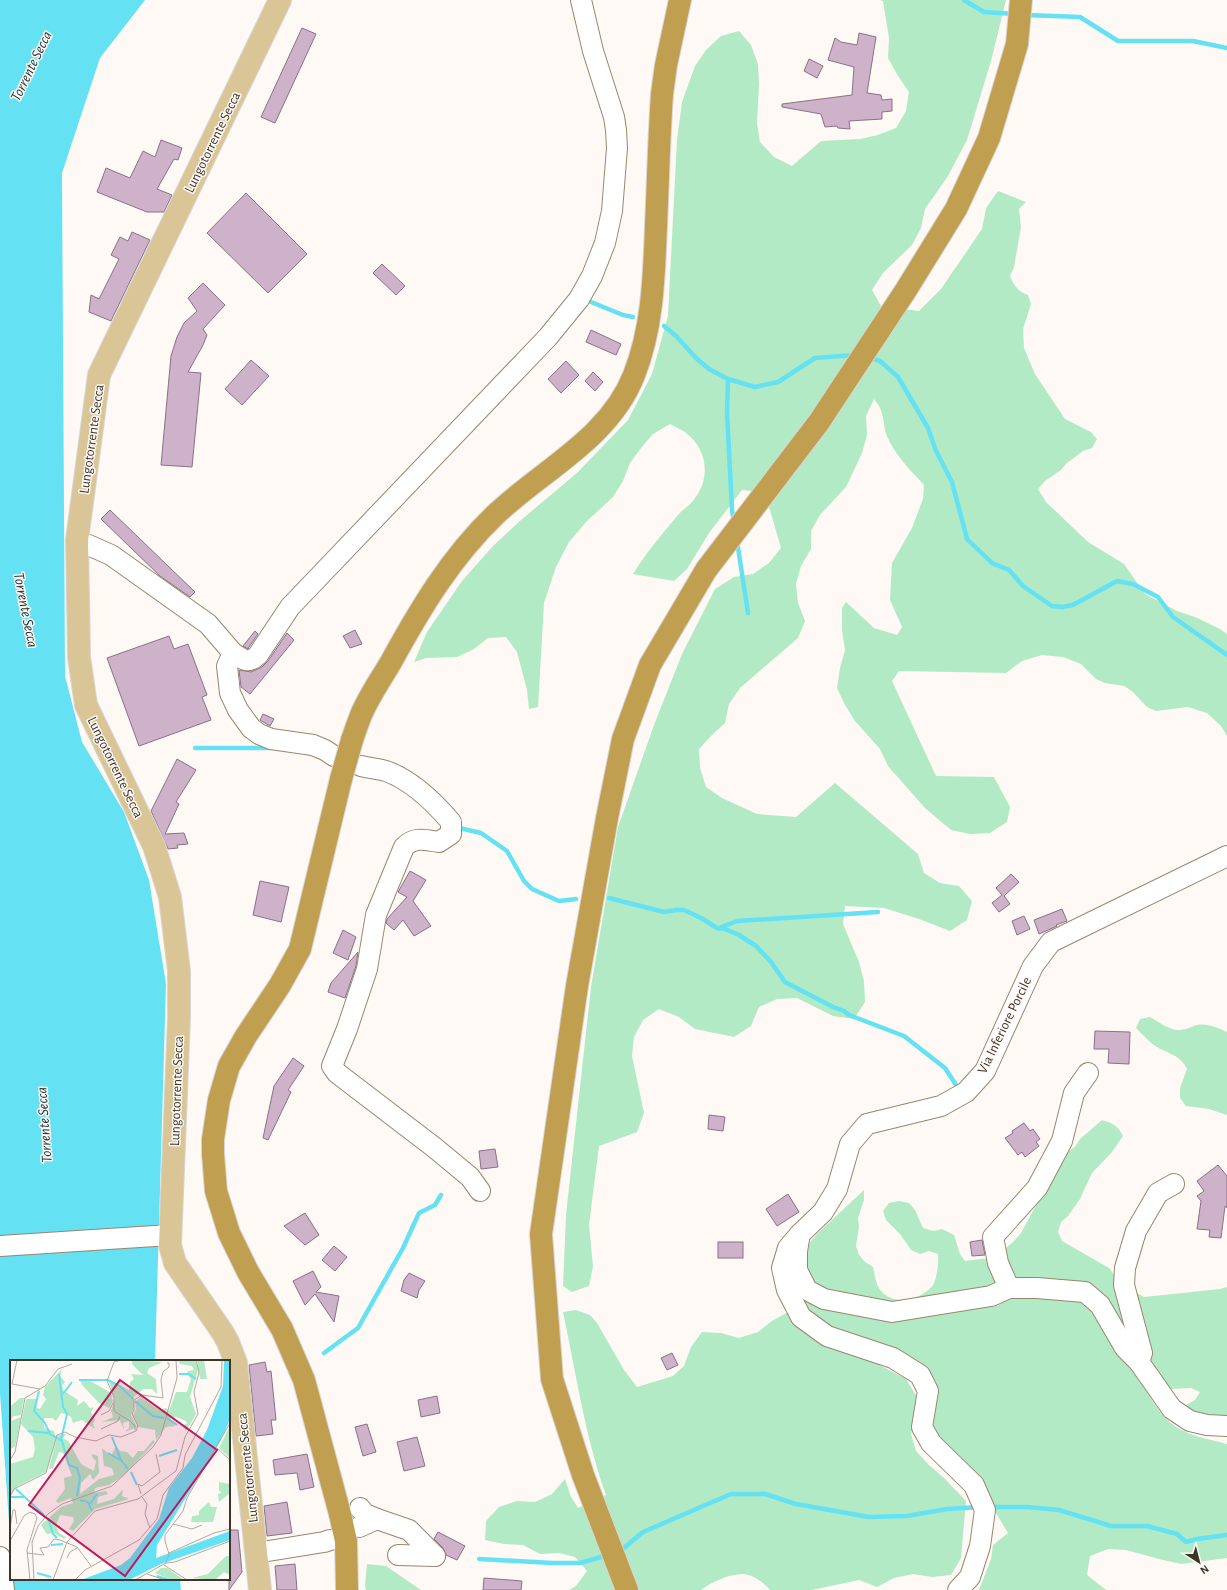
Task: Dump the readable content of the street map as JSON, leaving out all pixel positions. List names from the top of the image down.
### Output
{
  "streets": {
    "main road": ["Lungotorrente Secca"],
    "street": ["Via Inferiore Porcile"]
  },
  "water": ["Torrente Secca"],
  "north": "bottom right"
}
